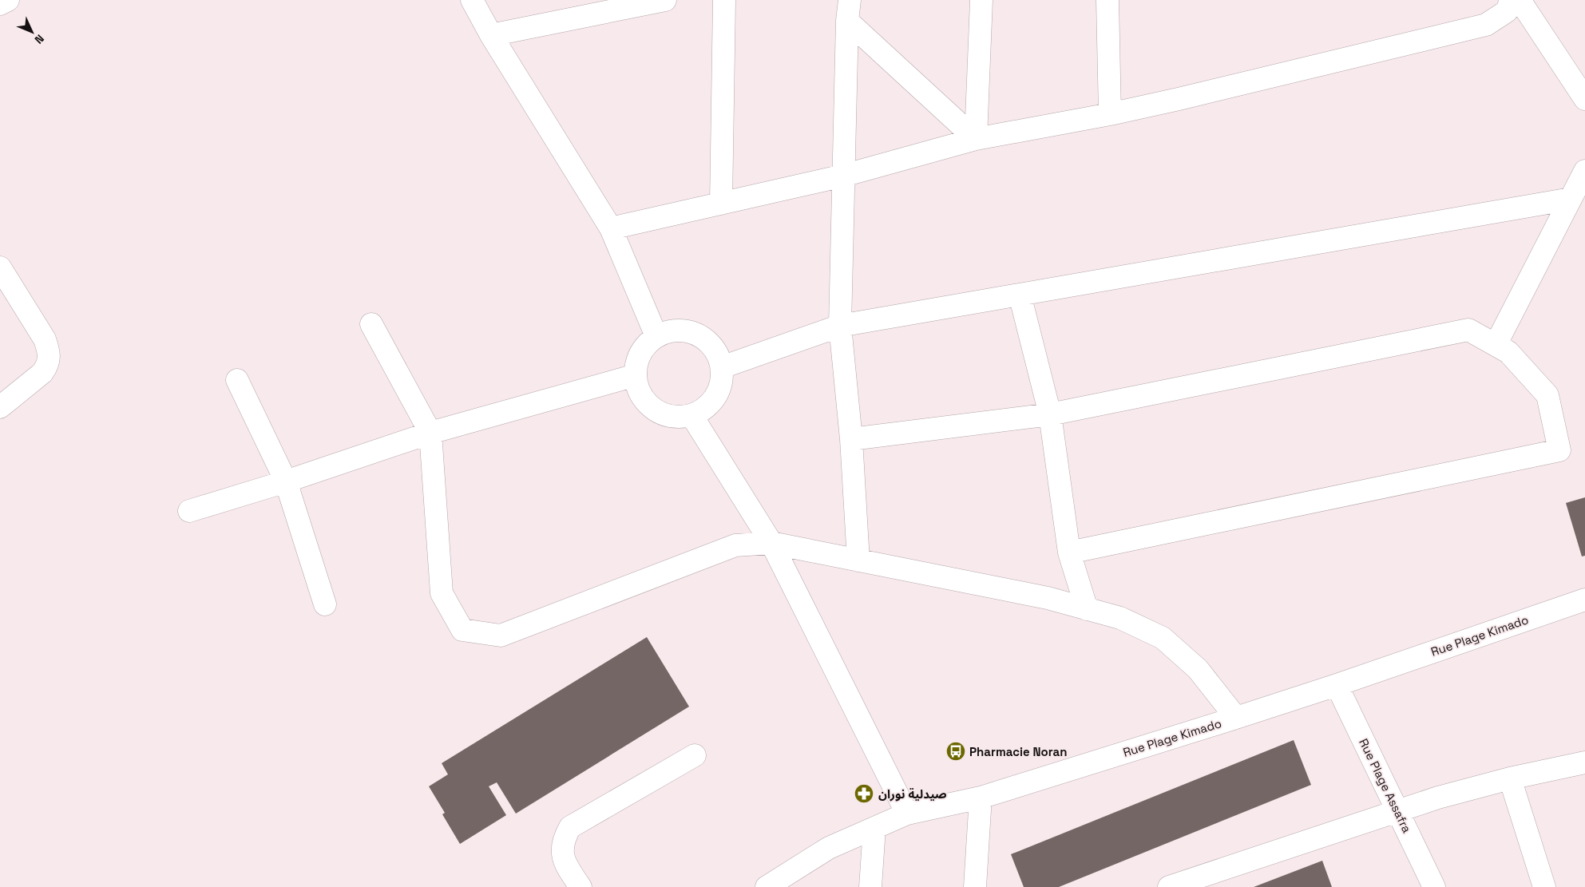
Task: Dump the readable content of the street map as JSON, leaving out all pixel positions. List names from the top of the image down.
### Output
{
  "streets": {
    "street": ["Rue Plage Kimado", "Rue Plage Assafra"]
  },
  "crossings": [
    ["Rue Plage Kimado", "Rue Plage Assafra"]
  ],
  "places": {
    "bus stop": ["Pharmacie Noran"],
    "pharmacy": ["صيدلية نوران"]
  },
  "north": "bottom right"
}
